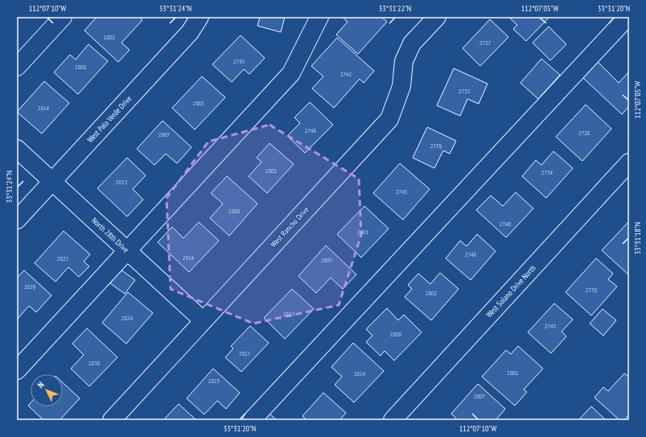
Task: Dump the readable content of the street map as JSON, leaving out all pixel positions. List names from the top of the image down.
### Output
{
  "streets": {
    "street": [
      "West Palo Verde Drive",
      "West Rancho Drive",
      "North 28th Drive",
      "West Solano Drive North"
    ]
  },
  "crossings": [
    ["West Palo Verde Drive", "North 28th Drive"],
    ["West Rancho Drive", "North 28th Drive"]
  ],
  "house_numbers": [
    "2802",
    "2727",
    "2745",
    "2808",
    "2742",
    "2733",
    "2801",
    "2814",
    "2746",
    "2728",
    "2807",
    "2739",
    "2802",
    "2734",
    "2813",
    "2745",
    "2808",
    "2740",
    "2801",
    "2746",
    "2814",
    "2823",
    "2807",
    "2829",
    "2739",
    "2802",
    "2813",
    "2824",
    "2745",
    "2808",
    "2817",
    "2830",
    "2801",
    "2814",
    "2823",
    "2807"
  ],
  "north": "top left",
  "coordinates": [
    "112°07'10\"W",
    "33°31'24\"N",
    "33°31'22\"N",
    "112°07'05\"W",
    "33°31'20\"N",
    "33°31'18\"N"
  ]
}
